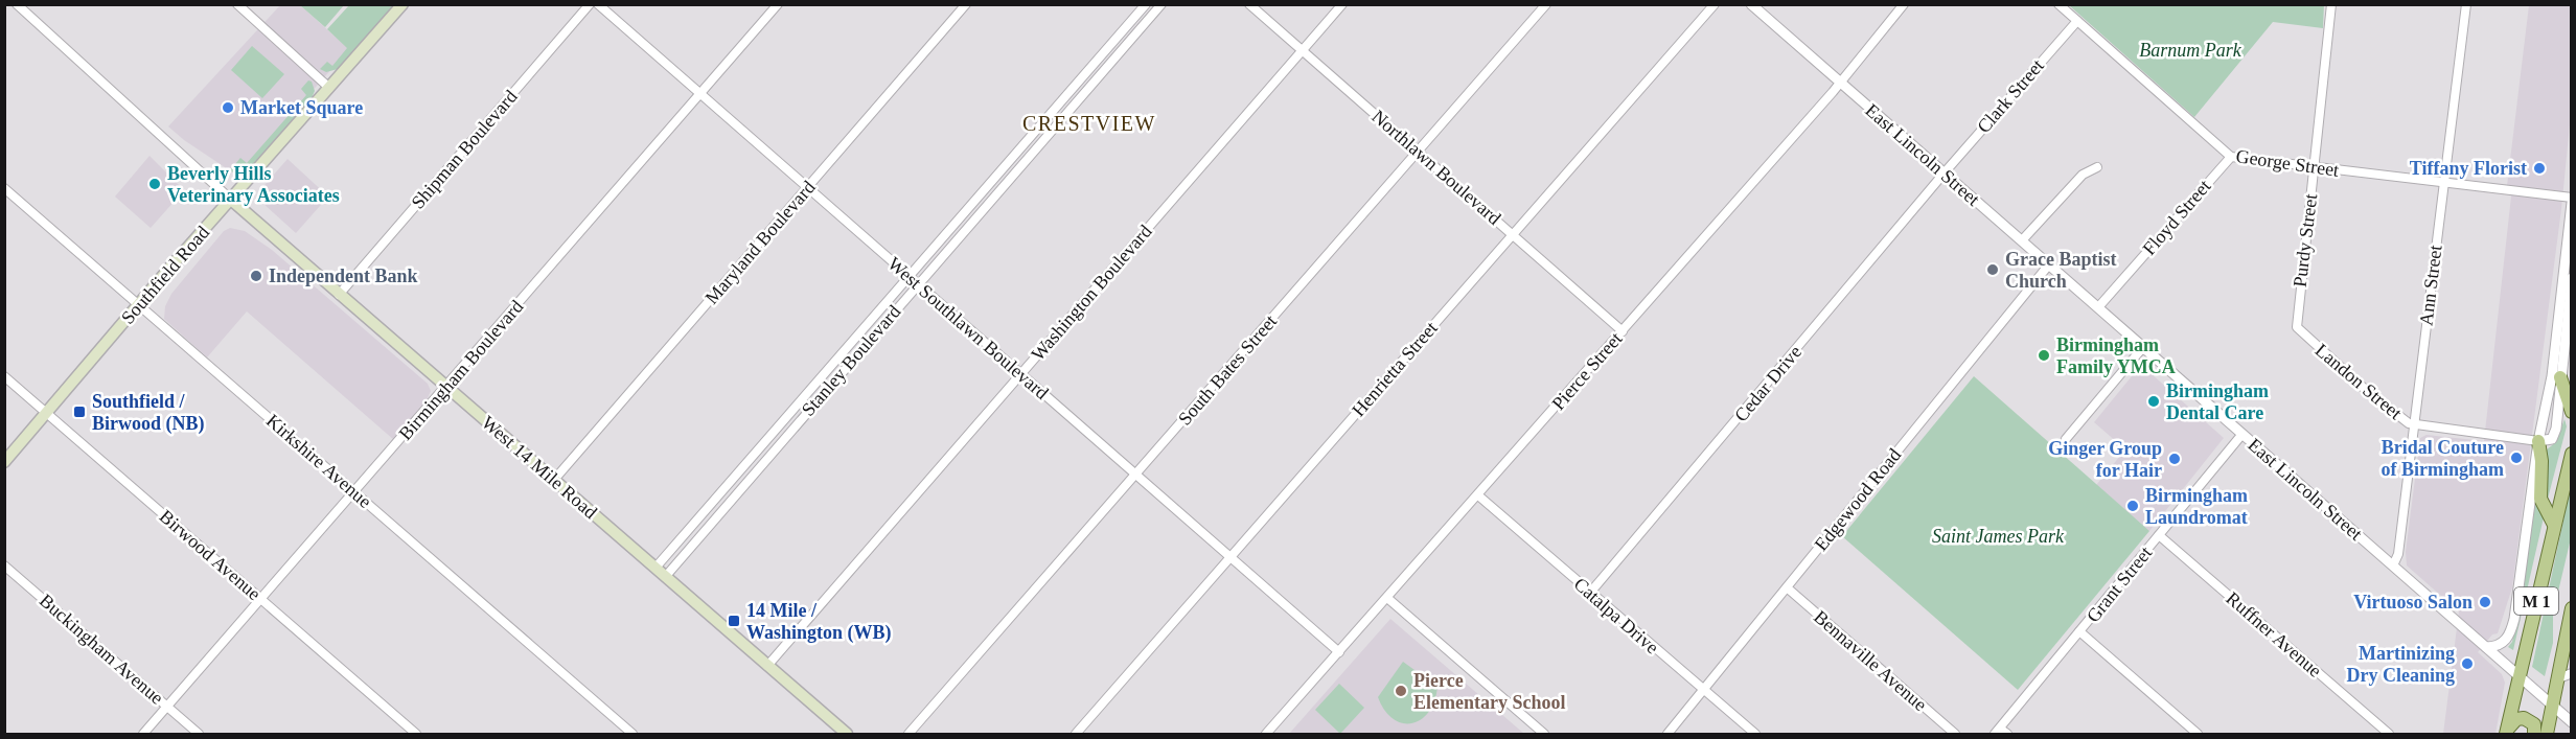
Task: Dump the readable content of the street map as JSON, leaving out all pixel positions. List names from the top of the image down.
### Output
{
  "streets": {
    "main road": ["Southfield Road", "West 14 Mile Road", "M 1"],
    "street": [
      "Clark Street",
      "Shipman Boulevard",
      "East Lincoln Street",
      "George Street",
      "Northlawn Boulevard",
      "Floyd Street",
      "Purdy Street",
      "Maryland Boulevard",
      "Ann Street",
      "Washington Boulevard",
      "West Southlawn Boulevard",
      "Stanley Boulevard",
      "Henrietta Street",
      "Birmingham Boulevard",
      "South Bates Street",
      "Pierce Street",
      "Landon Street",
      "Cedar Drive",
      "Kirkshire Avenue",
      "Edgewood Road",
      "Birwood Avenue",
      "Grant Street",
      "Catalpa Drive",
      "Ruffner Avenue",
      "Buckingham Avenue",
      "Bennaville Avenue"
    ]
  },
  "crossings": [
    ["Clark Street", "East Lincoln Street"],
    ["Clark Street", "George Street"],
    ["Clark Street", "Cedar Drive"],
    ["Shipman Boulevard", "West 14 Mile Road"],
    ["East Lincoln Street", "Floyd Street"],
    ["East Lincoln Street", "Ann Street"],
    ["East Lincoln Street", "Pierce Street"],
    ["East Lincoln Street", "Cedar Drive"],
    ["East Lincoln Street", "Edgewood Road"],
    ["East Lincoln Street", "Grant Street"],
    ["East Lincoln Street", "M 1"],
    ["George Street", "Floyd Street"],
    ["George Street", "Purdy Street"],
    ["George Street", "Ann Street"],
    ["Northlawn Boulevard", "Washington Boulevard"],
    ["Northlawn Boulevard", "Henrietta Street"],
    ["Northlawn Boulevard", "South Bates Street"],
    ["Northlawn Boulevard", "Pierce Street"],
    ["Purdy Street", "Landon Street"],
    ["Maryland Boulevard", "West Southlawn Boulevard"],
    ["Maryland Boulevard", "West 14 Mile Road"],
    ["Southfield Road", "Kirkshire Avenue"],
    ["Southfield Road", "West 14 Mile Road"],
    ["Southfield Road", "Birwood Avenue"],
    ["Ann Street", "Landon Street"],
    ["Washington Boulevard", "West Southlawn Boulevard"],
    ["Washington Boulevard", "West 14 Mile Road"],
    ["West Southlawn Boulevard", "Stanley Boulevard"],
    ["West Southlawn Boulevard", "Henrietta Street"],
    ["West Southlawn Boulevard", "Birmingham Boulevard"],
    ["West Southlawn Boulevard", "South Bates Street"],
    ["West Southlawn Boulevard", "Pierce Street"],
    ["Stanley Boulevard", "West 14 Mile Road"],
    ["Birmingham Boulevard", "Kirkshire Avenue"],
    ["Birmingham Boulevard", "West 14 Mile Road"],
    ["Birmingham Boulevard", "Birwood Avenue"],
    ["Birmingham Boulevard", "Buckingham Avenue"],
    ["Pierce Street", "Catalpa Drive"],
    ["Cedar Drive", "Catalpa Drive"],
    ["Edgewood Road", "Catalpa Drive"],
    ["Edgewood Road", "Bennaville Avenue"],
    ["Grant Street", "Ruffner Avenue"]
  ],
  "districts": ["CRESTVIEW"],
  "parks": ["Barnum Park", "Saint James Park"],
  "places": {
    "other": [
      "Market Square",
      "Tiffany Florist",
      "Beverly Hills Veterinary Associates",
      "Grace Baptist Church",
      "Independent Bank",
      "Birmingham Family YMCA",
      "Birmingham Dental Care",
      "Bridal Couture of Birmingham",
      "Ginger Group for Hair",
      "Birmingham Laundromat",
      "Virtuoso Salon",
      "Martinizing Dry Cleaning",
      "Pierce Elementary School"
    ],
    "transit": ["Southfield / Birwood (NB)", "14 Mile / Washington (WB)"]
  }
}
